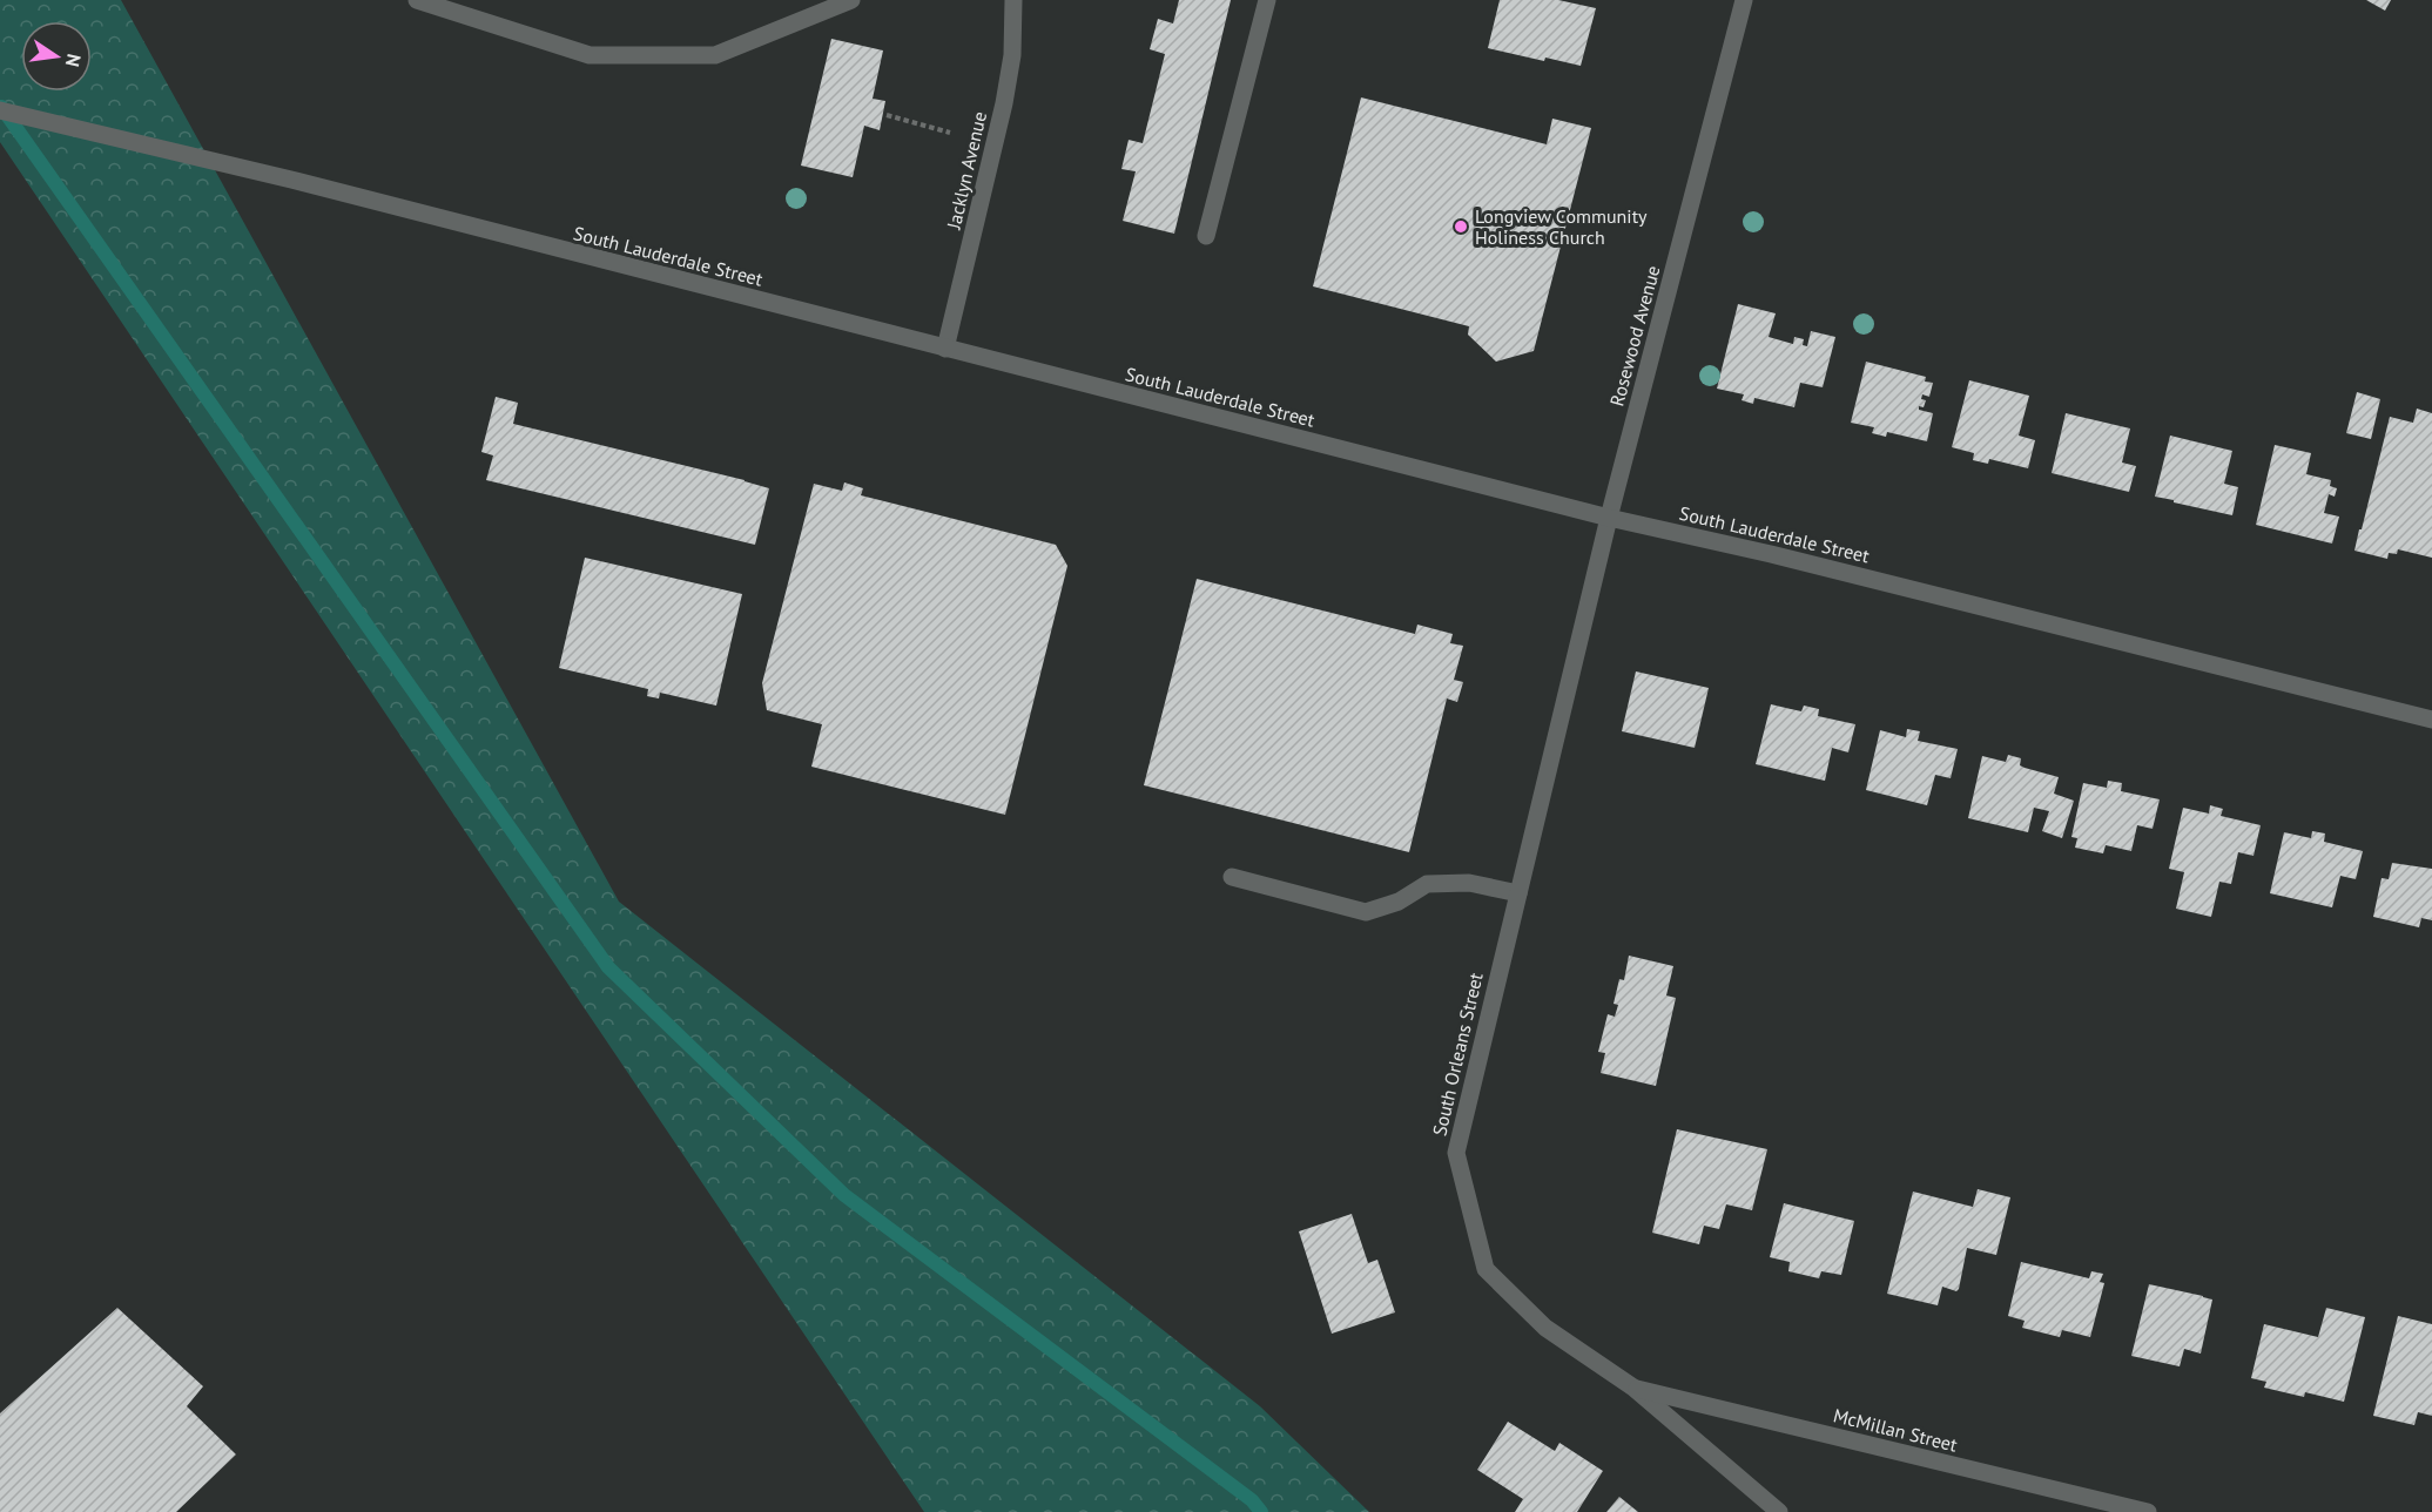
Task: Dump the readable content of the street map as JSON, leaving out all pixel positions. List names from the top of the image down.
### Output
{
  "streets": {
    "street": [
      "Jacklyn Avenue",
      "South Lauderdale Street",
      "Rosewood Avenue",
      "South Orleans Street",
      "McMillan Street"
    ]
  },
  "crossings": [
    ["Jacklyn Avenue", "South Lauderdale Street"],
    ["South Lauderdale Street", "Rosewood Avenue"],
    ["South Lauderdale Street", "South Orleans Street"],
    ["Rosewood Avenue", "South Orleans Street"],
    ["South Orleans Street", "McMillan Street"]
  ],
  "places": ["Longview Community Holiness Church"],
  "north": "right"
}
